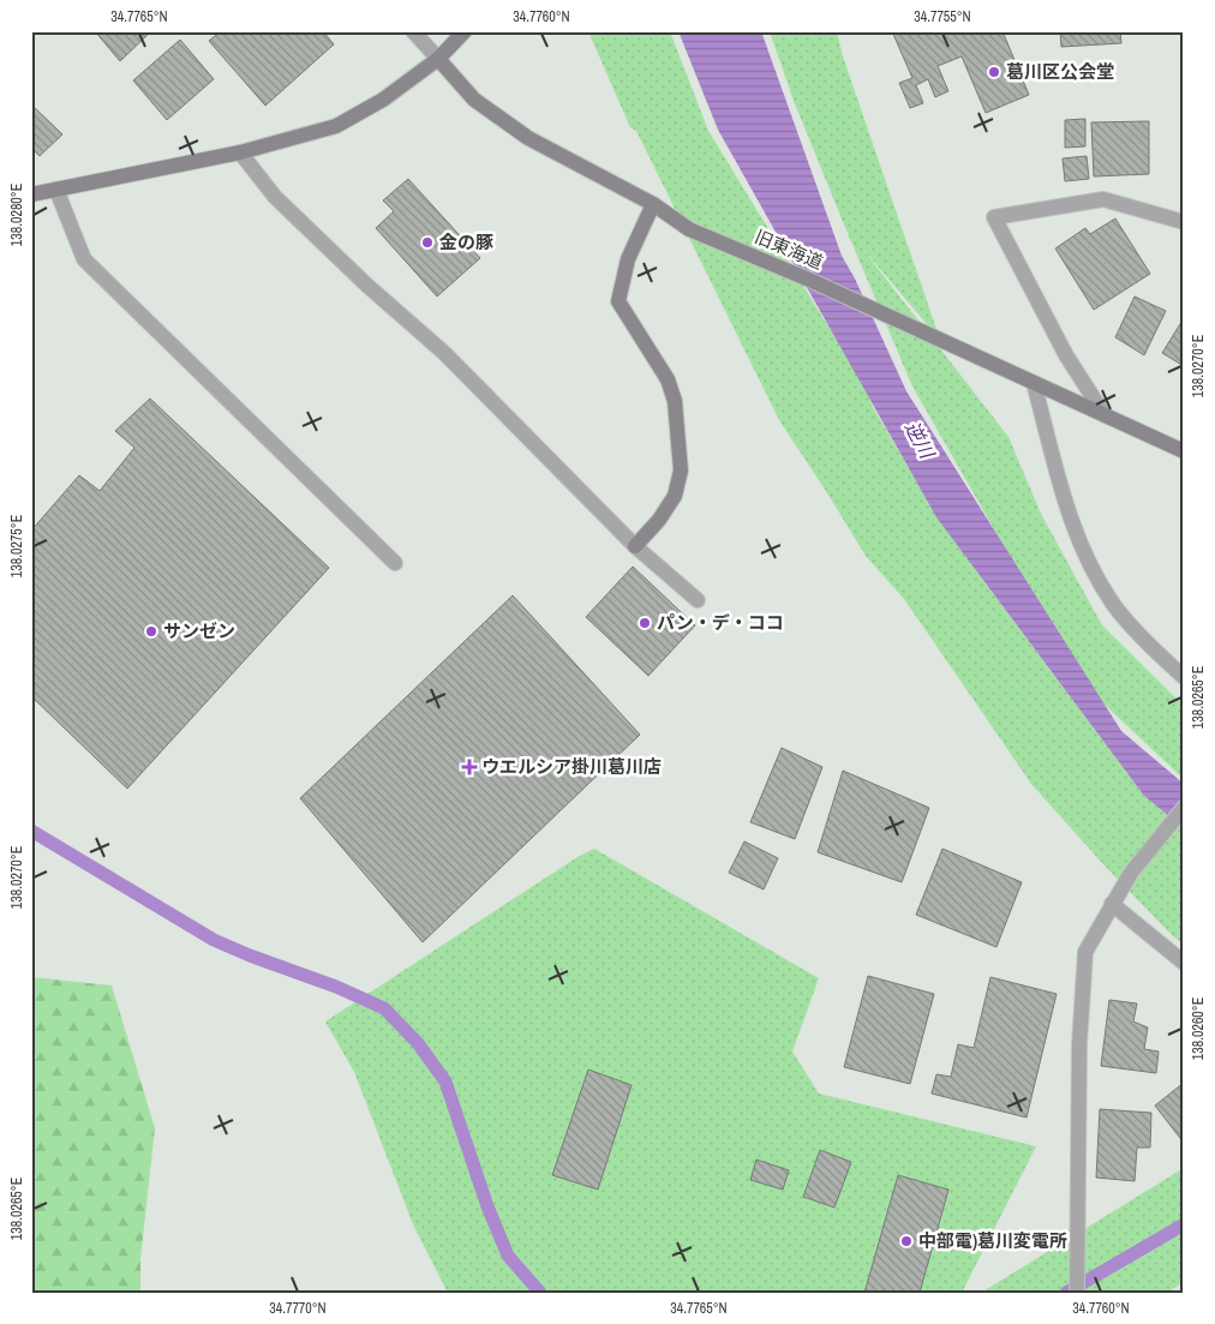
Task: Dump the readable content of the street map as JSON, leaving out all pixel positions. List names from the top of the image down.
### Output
{
  "streets": {
    "street": ["旧東海道"]
  },
  "water": ["逆川"],
  "places": {
    "other": [
      "葛川区公会堂",
      "金の豚",
      "パン・デ・ココ",
      "サンゼン",
      "中部電)葛川変電所"
    ],
    "health": ["ウエルシア掛川葛川店"]
  },
  "coordinates": [
    "34.7765°N",
    "34.7760°N",
    "34.7755°N",
    "138.0280°E",
    "138.0270°E",
    "138.0275°E",
    "138.0265°E",
    "138.0260°E",
    "34.7770°N"
  ]
}
